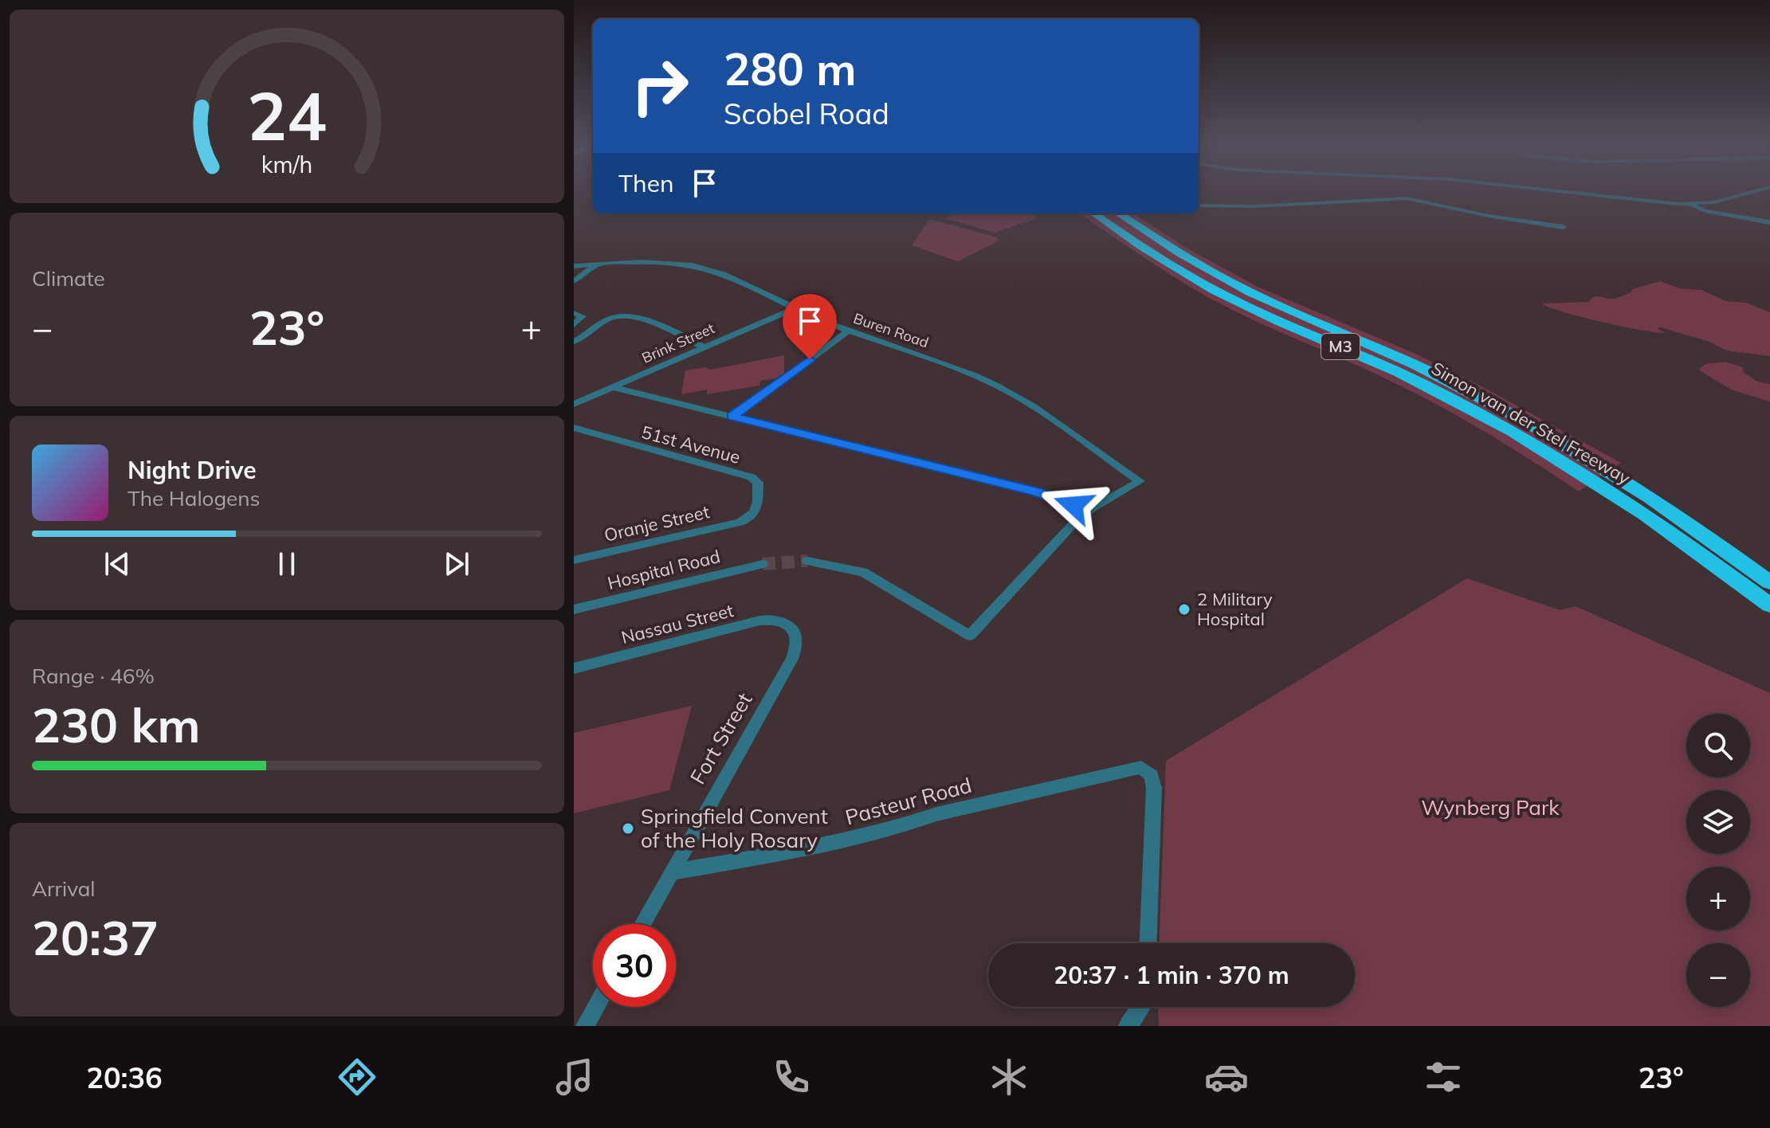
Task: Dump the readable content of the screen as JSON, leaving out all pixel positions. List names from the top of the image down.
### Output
{
  "streets": {
    "highway": ["M3", "Simon van der Stel Freeway"],
    "street": [
      "Buren Road",
      "Brink Street",
      "51st Avenue",
      "Oranje Street",
      "Hospital Road",
      "Nassau Street",
      "Fort Street",
      "Pasteur Road"
    ]
  },
  "crossings": [
    ["Buren Road", "Brink Street"],
    ["51st Avenue", "Oranje Street"],
    ["Nassau Street", "Fort Street"],
    ["Fort Street", "Pasteur Road"]
  ],
  "parks": ["Wynberg Park"],
  "places": ["2 Military Hospital", "Springfield Convent of the Holy Rosary"],
  "page": {
    "turn": ["280 m", "Scobel Road"],
    "then": "Then",
    "tile": [
      "Climate",
      ["Range · 46%", "230 km"],
      ["Arrival", "20:37"]
    ],
    "heat": ["−", "23°", "+"],
    "song": ["Night Drive", "The Halogens"],
    "map_buttons": ["+", "−"],
    "limit": "30",
    "trip": "20:37 · 1 min · 370 m",
    "tabs": ["20:36", "23°"],
    "gauge": ["24", "km/h"]
  }
}
